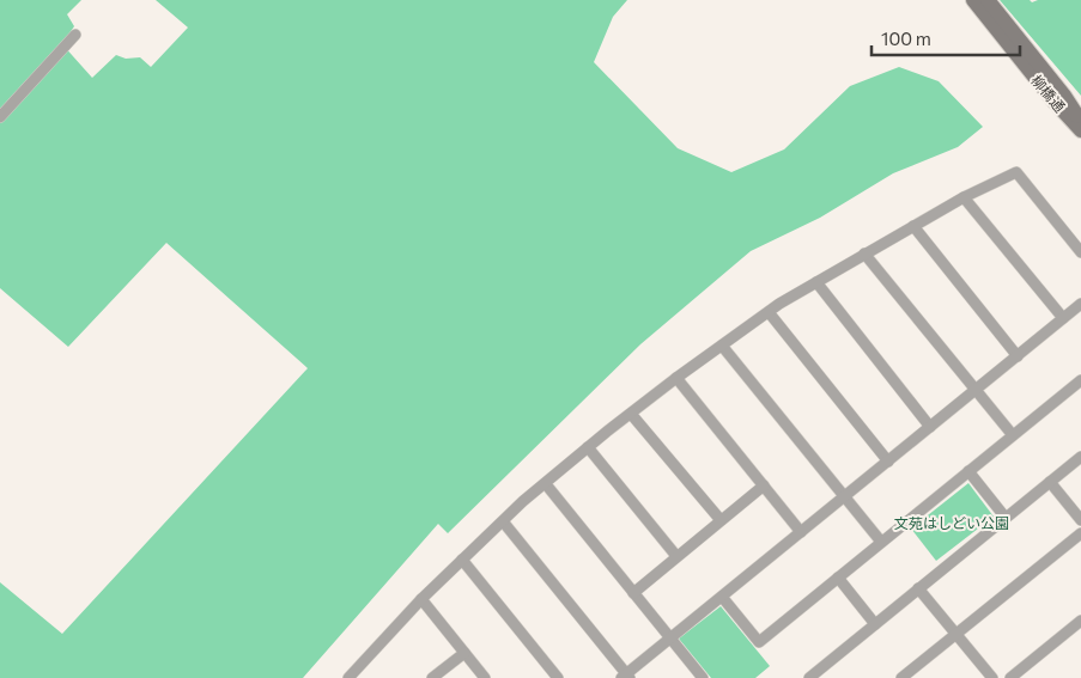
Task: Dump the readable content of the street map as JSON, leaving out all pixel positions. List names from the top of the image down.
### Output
{
  "streets": {
    "street": ["柳橋通"]
  },
  "parks": ["文苑はしどい公園"],
  "scale_bar": "100 m"
}
